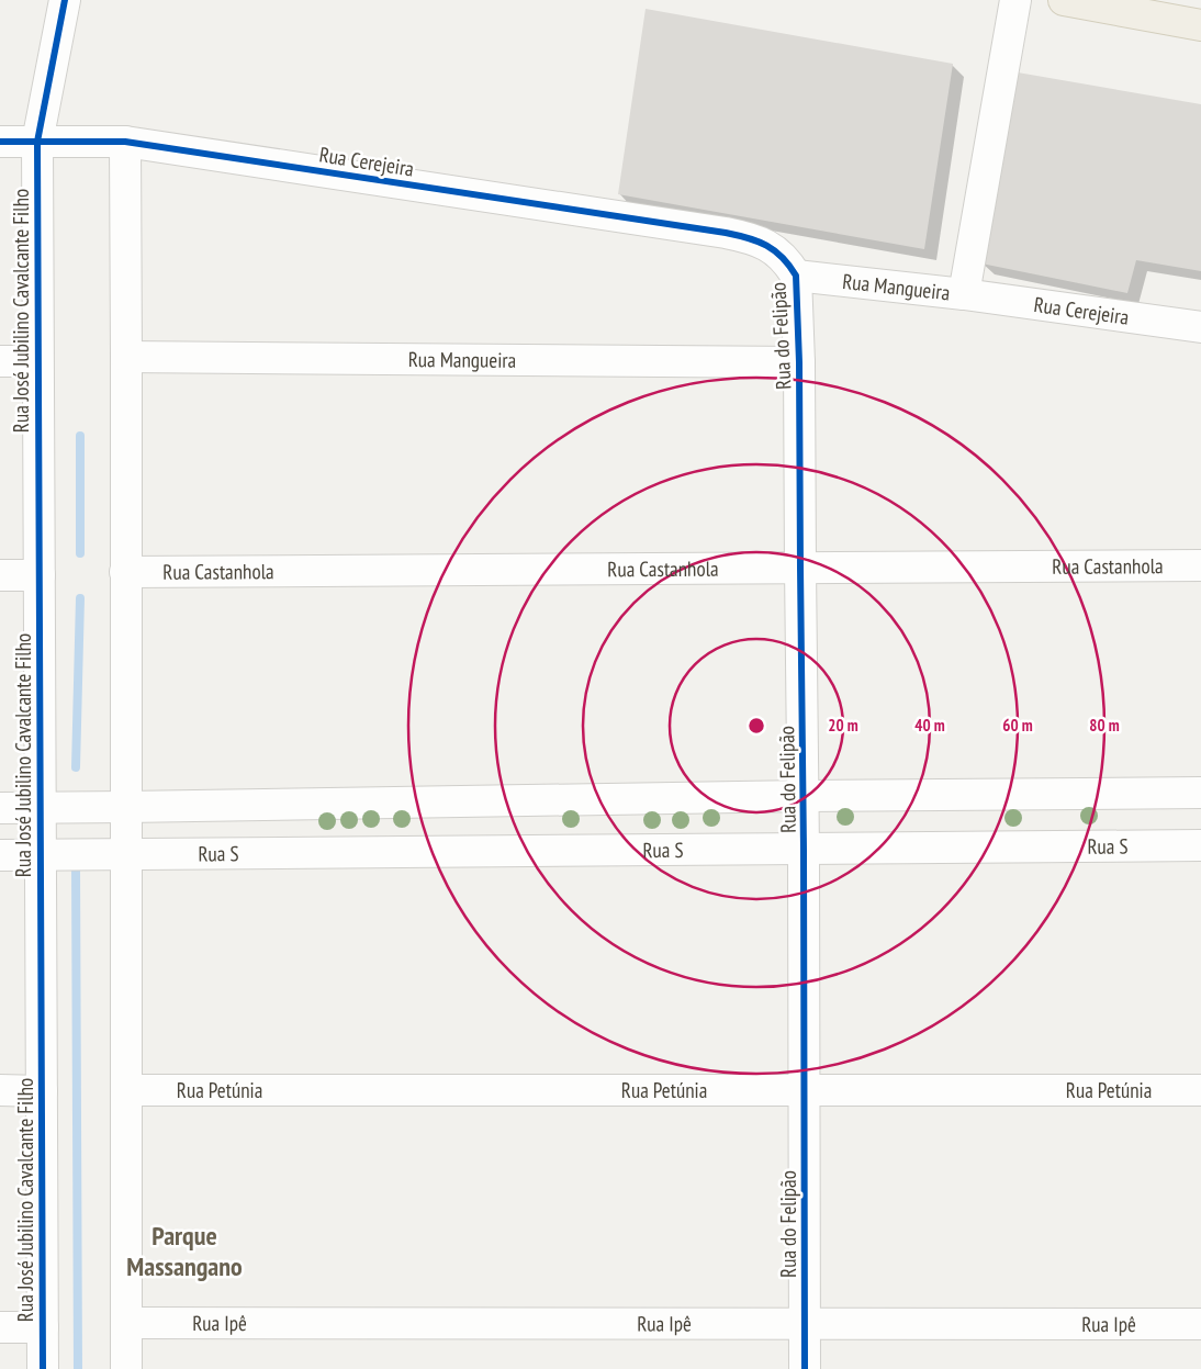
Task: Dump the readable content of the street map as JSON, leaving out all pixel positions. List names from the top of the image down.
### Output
{
  "streets": {
    "street": [
      "Rua Cerejeira",
      "Rua Mangueira",
      "Rua José Jubilino Cavalcante Filho",
      "Rua do Felipão",
      "Rua Castanhola",
      "Rua S",
      "Rua Petúnia",
      "Rua Ipê"
    ]
  },
  "crossings": [
    ["Rua Cerejeira", "Rua Mangueira"],
    ["Rua Cerejeira", "Rua José Jubilino Cavalcante Filho"],
    ["Rua Cerejeira", "Rua do Felipão"],
    ["Rua Mangueira", "Rua do Felipão"],
    ["Rua José Jubilino Cavalcante Filho", "Rua S"],
    ["Rua do Felipão", "Rua Castanhola"],
    ["Rua do Felipão", "Rua S"],
    ["Rua do Felipão", "Rua Petúnia"],
    ["Rua do Felipão", "Rua Ipê"]
  ],
  "districts": ["Parque Massangano"],
  "rings": [
    "20 m",
    "40 m",
    "60 m",
    "80 m"
  ]
}
